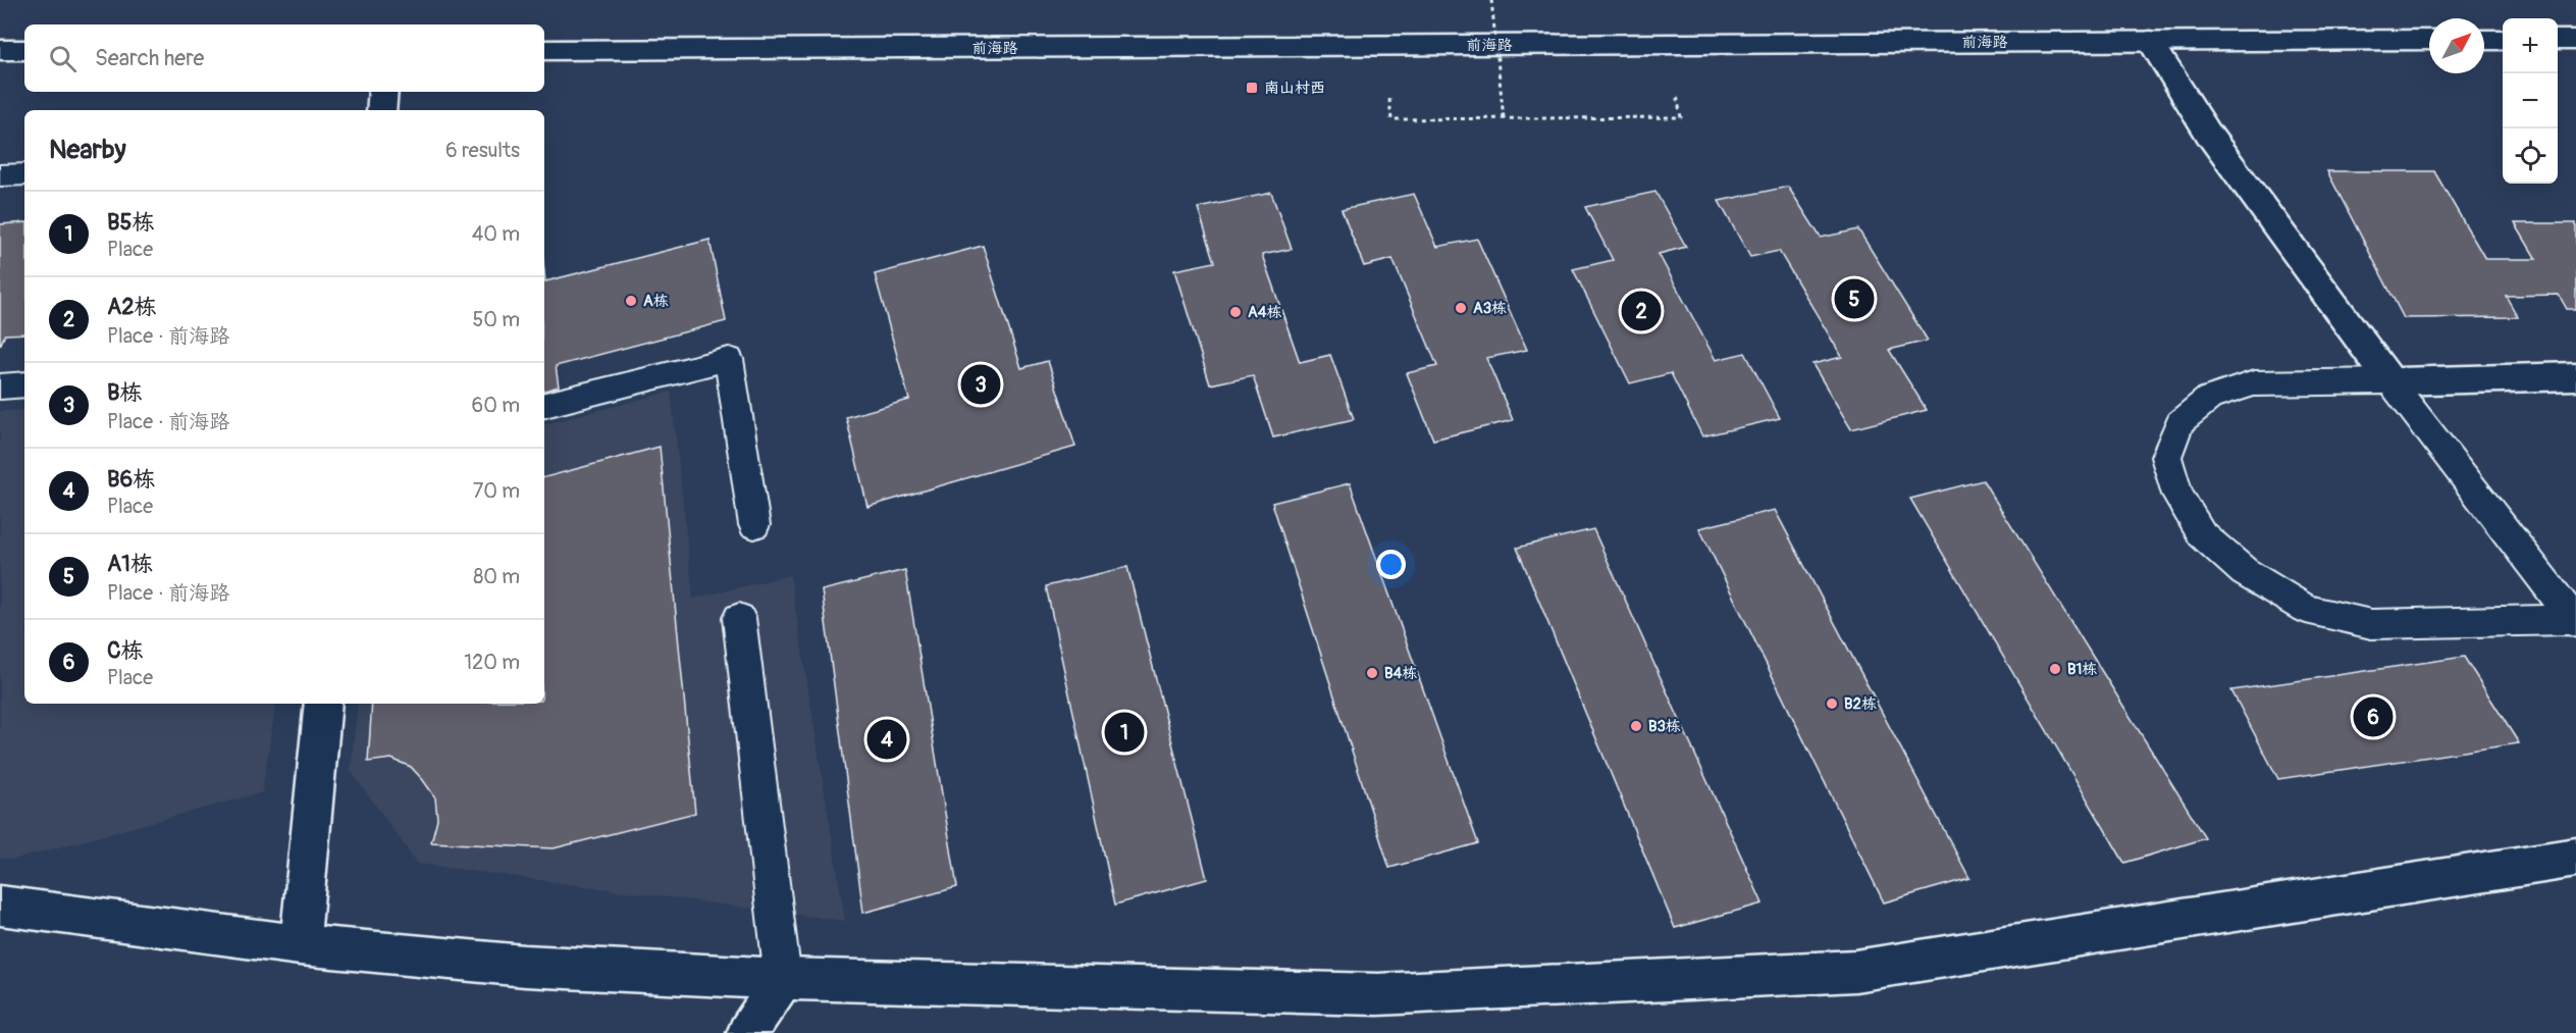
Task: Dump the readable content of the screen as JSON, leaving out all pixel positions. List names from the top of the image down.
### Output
{
  "streets": {
    "street": ["前海路"]
  },
  "places": {
    "transit": ["南山村西"],
    "other": [
      "A栋",
      "A3栋",
      "A4栋",
      "B1栋",
      "B4栋",
      "B2栋",
      "B3栋"
    ]
  },
  "north": "top right",
  "page": {
    "map_buttons": ["+", "−"],
    "search": "Search here",
    "heading": ["Nearby", "6 results"],
    "list": [
      {
        "mark": "1",
        "name": "B5栋",
        "note": "Place",
        "value": "40 m"
      },
      {
        "mark": "2",
        "name": "A2栋",
        "note": "Place · 前海路",
        "value": "50 m"
      },
      {
        "mark": "3",
        "name": "B栋",
        "note": "Place · 前海路",
        "value": "60 m"
      },
      {
        "mark": "4",
        "name": "B6栋",
        "note": "Place",
        "value": "70 m"
      },
      {
        "mark": "5",
        "name": "A1栋",
        "note": "Place · 前海路",
        "value": "80 m"
      },
      {
        "mark": "6",
        "name": "C栋",
        "note": "Place",
        "value": "120 m"
      }
    ],
    "pins": [
      "5",
      "2",
      "3",
      "6",
      "1",
      "4"
    ]
  }
}
